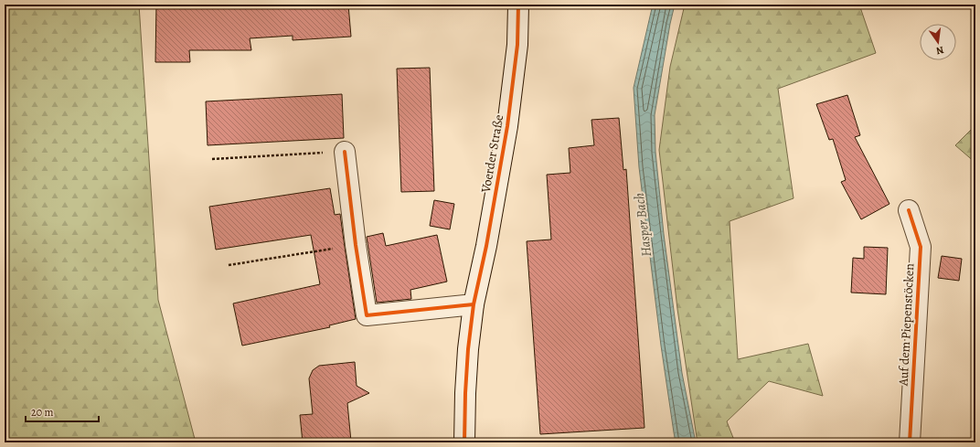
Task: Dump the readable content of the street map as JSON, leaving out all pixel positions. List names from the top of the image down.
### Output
{
  "streets": {
    "street": ["Voerder Straße", "Auf dem Piepenstöcken"]
  },
  "water": ["Hasper Bach"],
  "scale_bar": "20 m",
  "north": "bottom"
}
